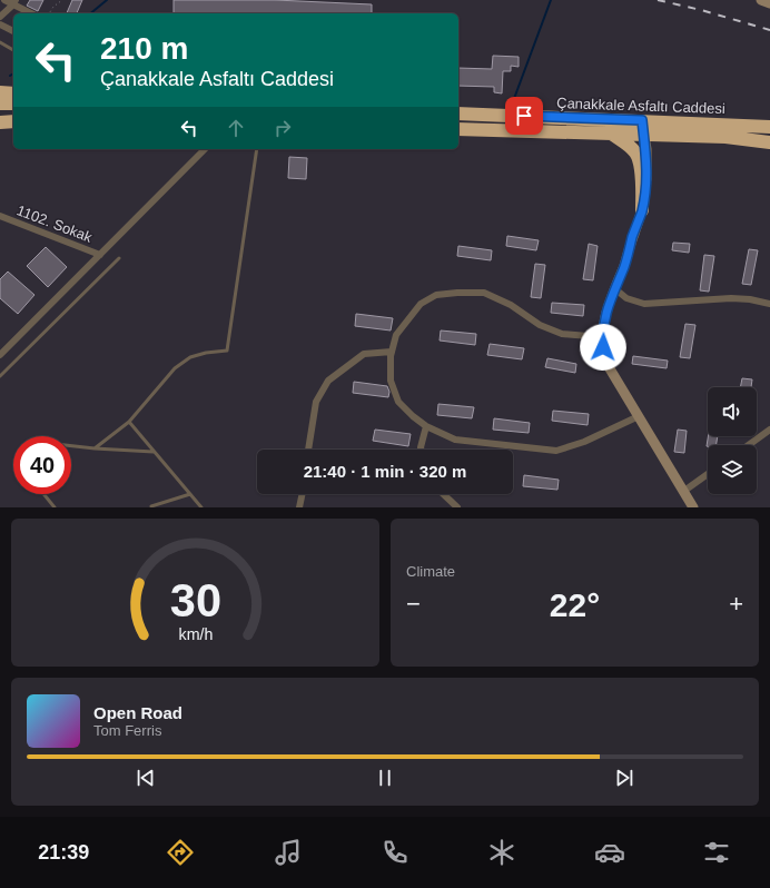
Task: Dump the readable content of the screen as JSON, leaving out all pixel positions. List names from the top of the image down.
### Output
{
  "streets": {
    "highway": ["Çanakkale Asfaltı Caddesi"],
    "street": ["1102. Sokak"]
  },
  "page": {
    "turn": ["210 m", "Çanakkale Asfaltı Caddesi"],
    "limit": "40",
    "trip": "21:40 · 1 min · 320 m",
    "tile": "Climate",
    "heat": ["−", "22°", "+"],
    "song": ["Open Road", "Tom Ferris"],
    "tabs": "21:39",
    "gauge": ["30", "km/h"]
  }
}
